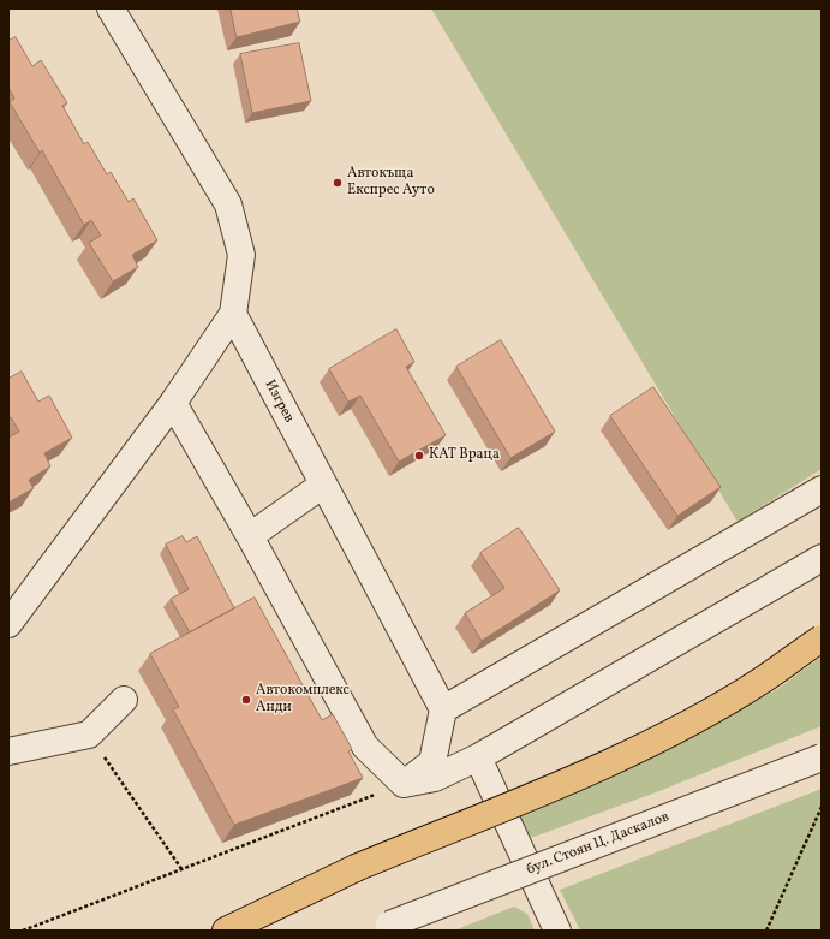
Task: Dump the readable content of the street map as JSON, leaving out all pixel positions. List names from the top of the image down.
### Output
{
  "streets": {
    "street": ["Изгрев", "бул. Стоян Ц. Даскалов"]
  },
  "places": ["Автокъща Експрес Ауто", "КАТ Враца", "Автокомплекс Анди"]
}
